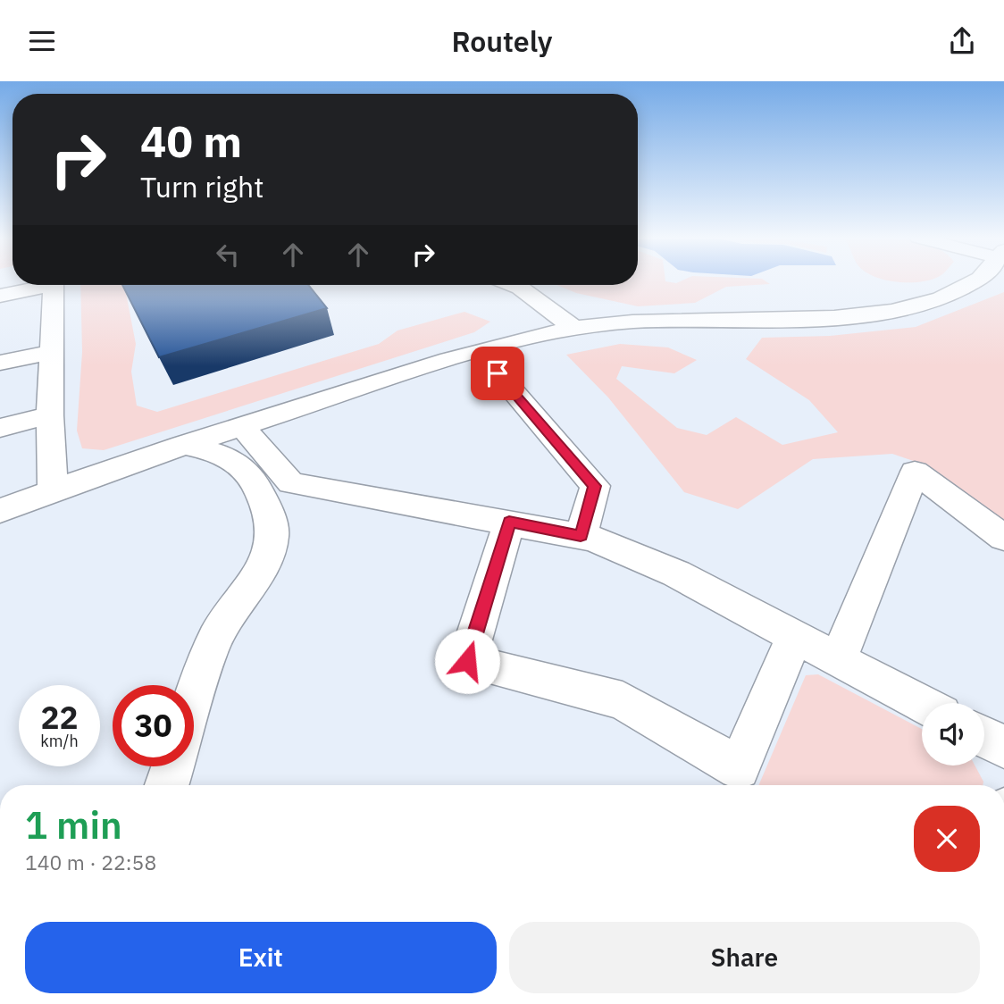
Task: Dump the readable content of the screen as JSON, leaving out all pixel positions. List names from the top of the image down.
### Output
{
  "page": {
    "header": "Routely",
    "turn": ["40 m", "Turn right"],
    "speed": "22 km/h",
    "limit": "30",
    "heading": ["1 min", "140 m · 22:58"],
    "buttons": ["Exit", "Share"]
  }
}
